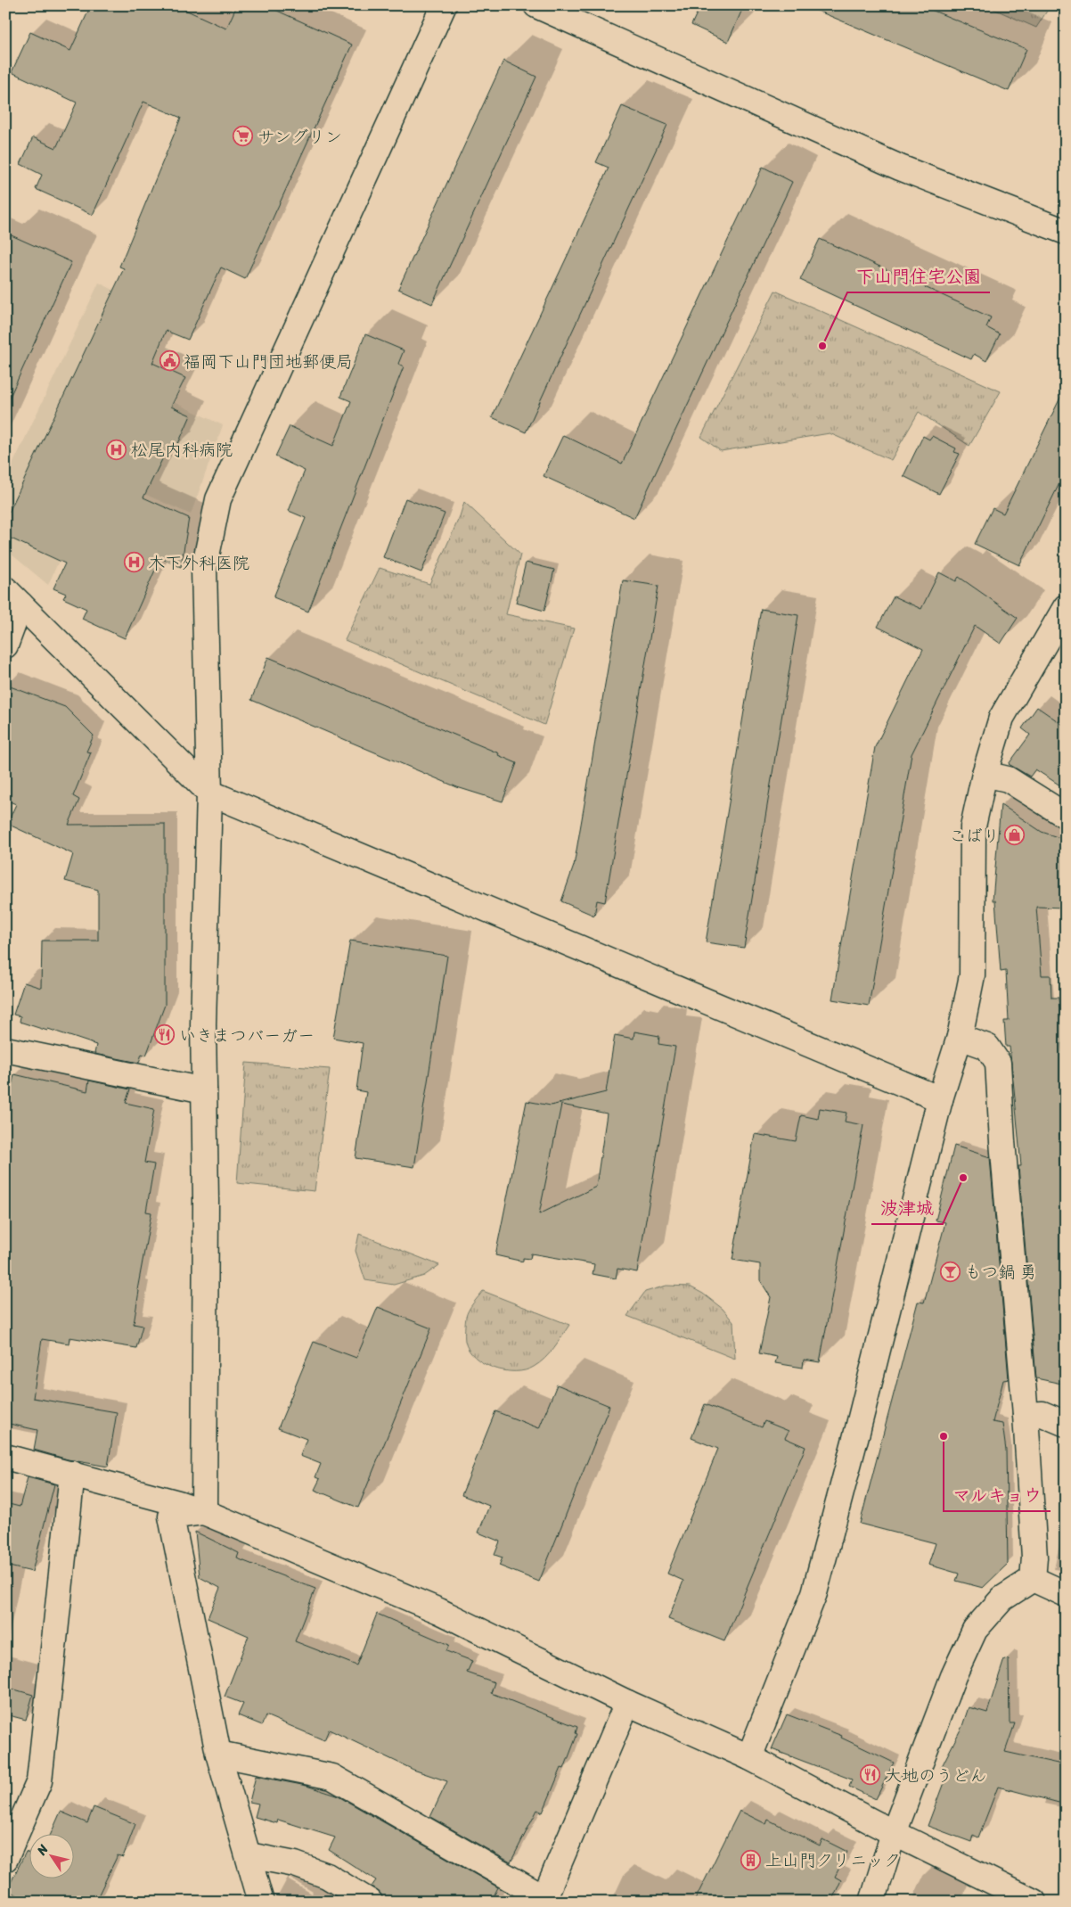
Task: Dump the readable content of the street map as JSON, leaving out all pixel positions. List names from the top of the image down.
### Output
{
  "places": {
    "supermarket": ["サングリン"],
    "other": ["下山門住宅公園", "波津城", "マルキョウ"],
    "public building": ["福岡下山門団地郵便局"],
    "hospital": ["松尾内科病院", "木下外科医院"],
    "shop": ["こばり"],
    "restaurant": ["いきまつバーガー", "大地のうどん"],
    "bar": ["もつ鍋 勇"],
    "building": ["上山門クリニック"]
  },
  "north": "top left"
}
